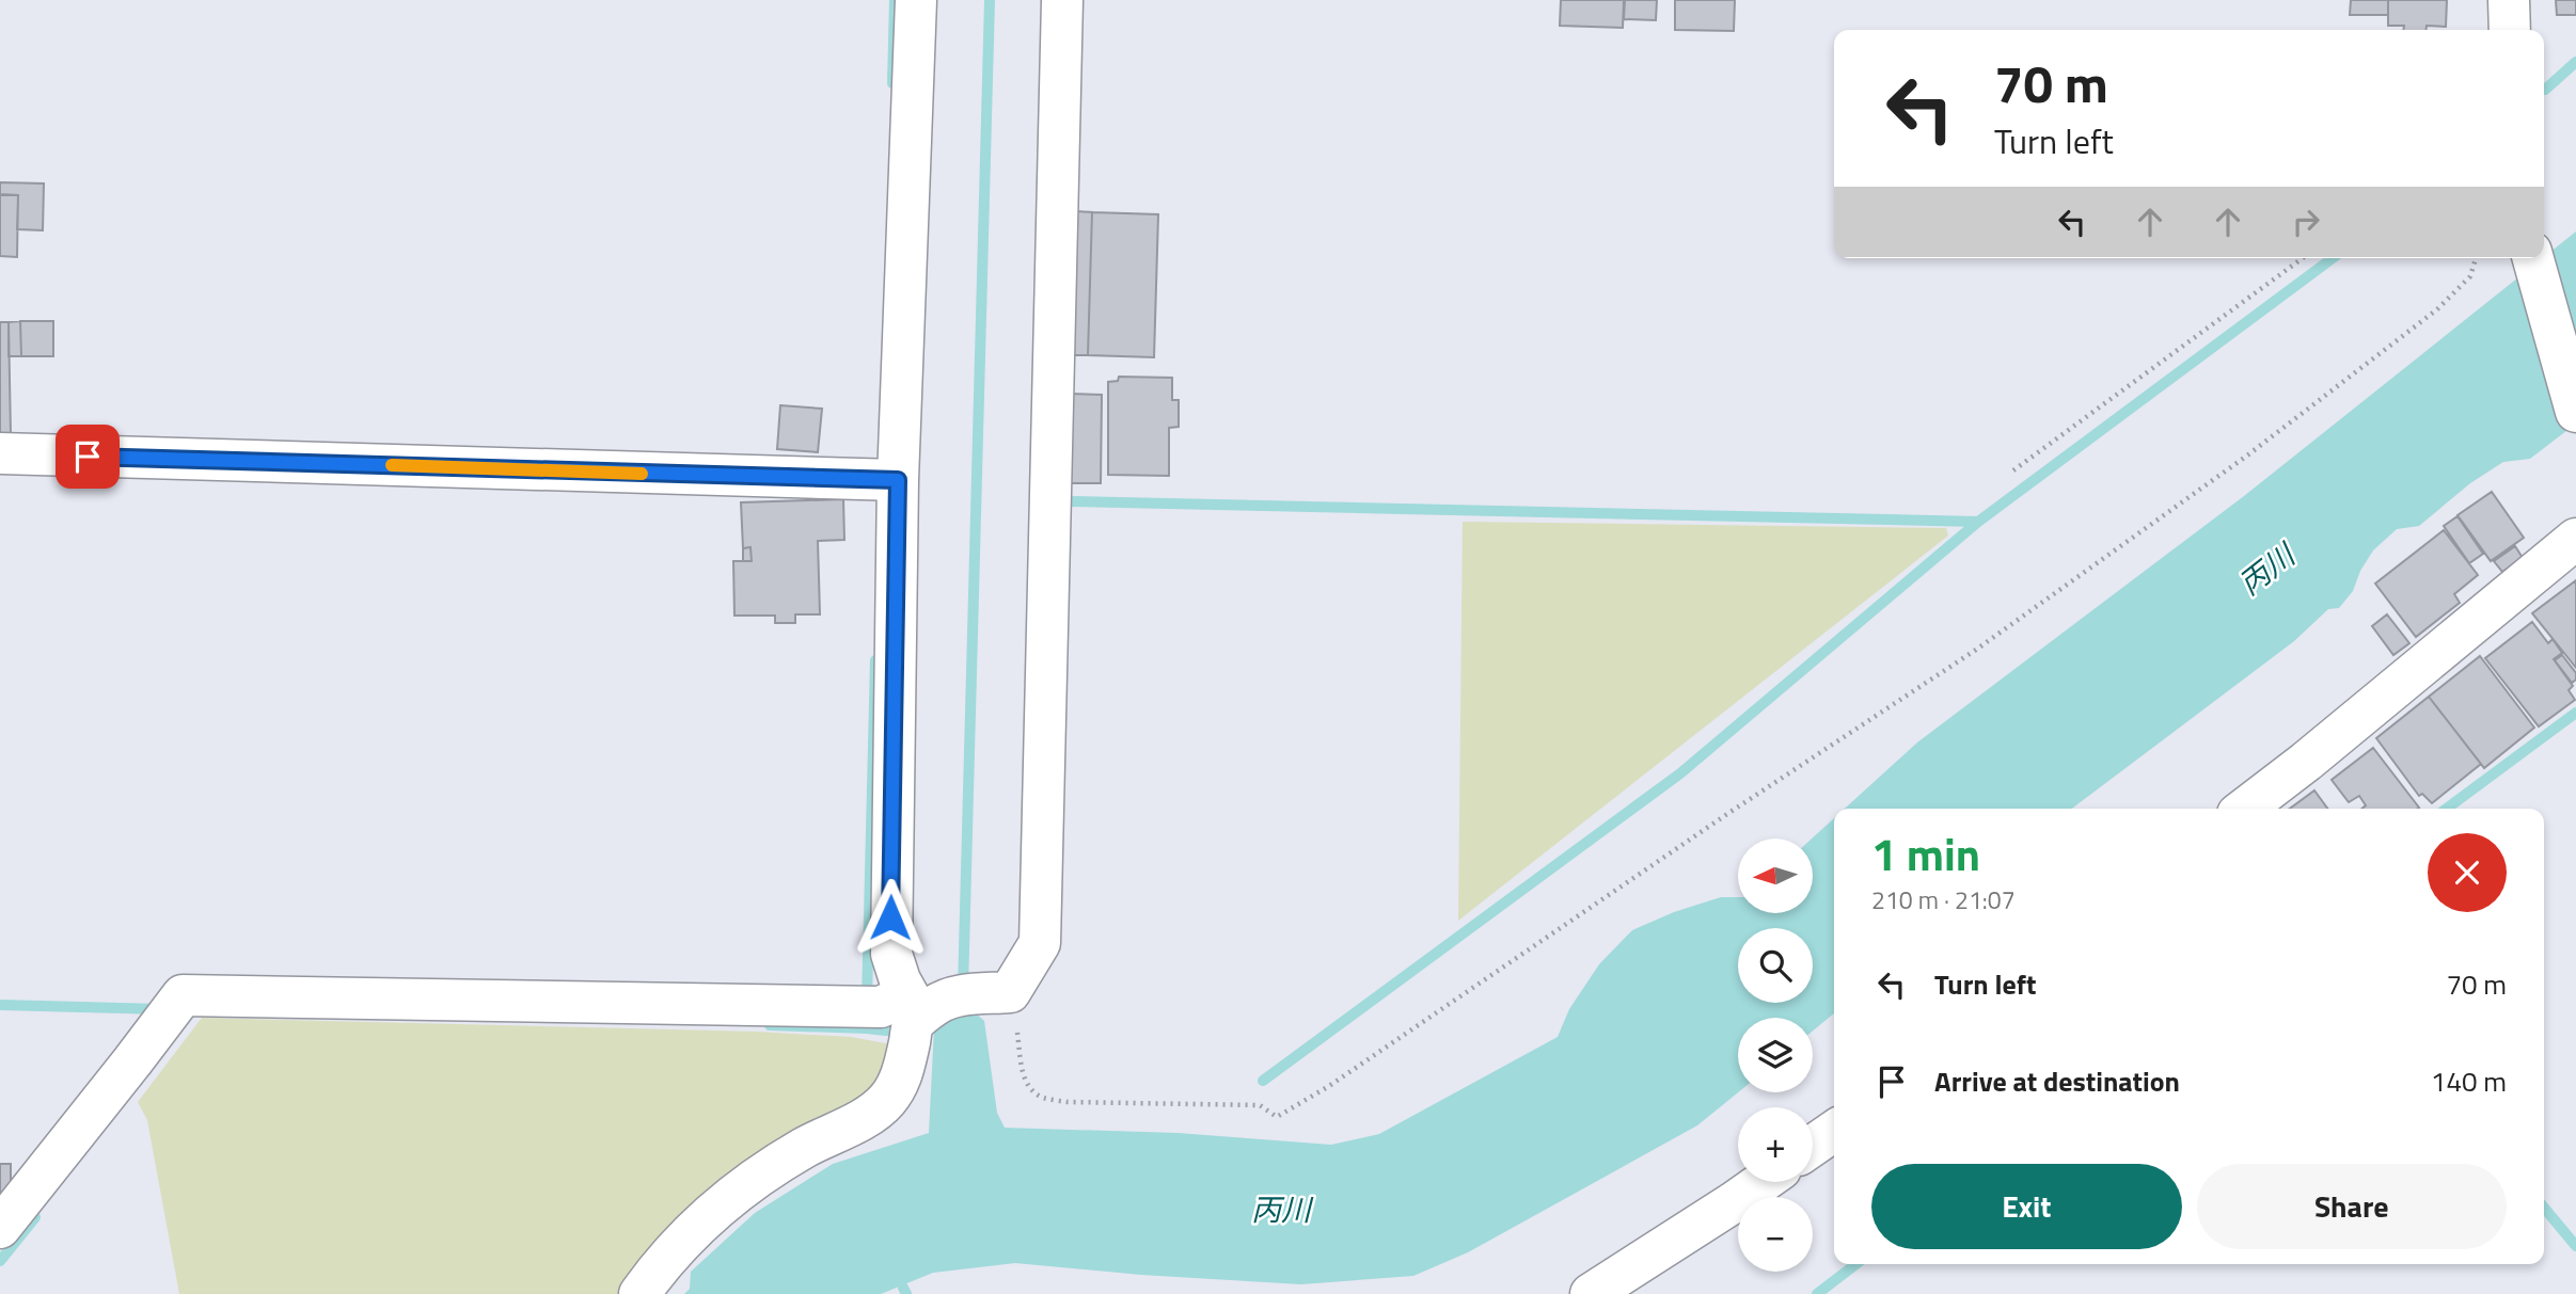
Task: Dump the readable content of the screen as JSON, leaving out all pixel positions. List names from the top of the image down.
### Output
{
  "water": ["丙川"],
  "north": "left",
  "page": {
    "turn": ["70 m", "Turn left"],
    "heading": ["1 min", "210 m · 21:07"],
    "map_buttons": ["+", "−"],
    "list": [
      {
        "name": "Turn left",
        "value": "70 m"
      },
      {
        "name": "Arrive at destination",
        "value": "140 m"
      }
    ],
    "buttons": ["Exit", "Share"]
  }
}
